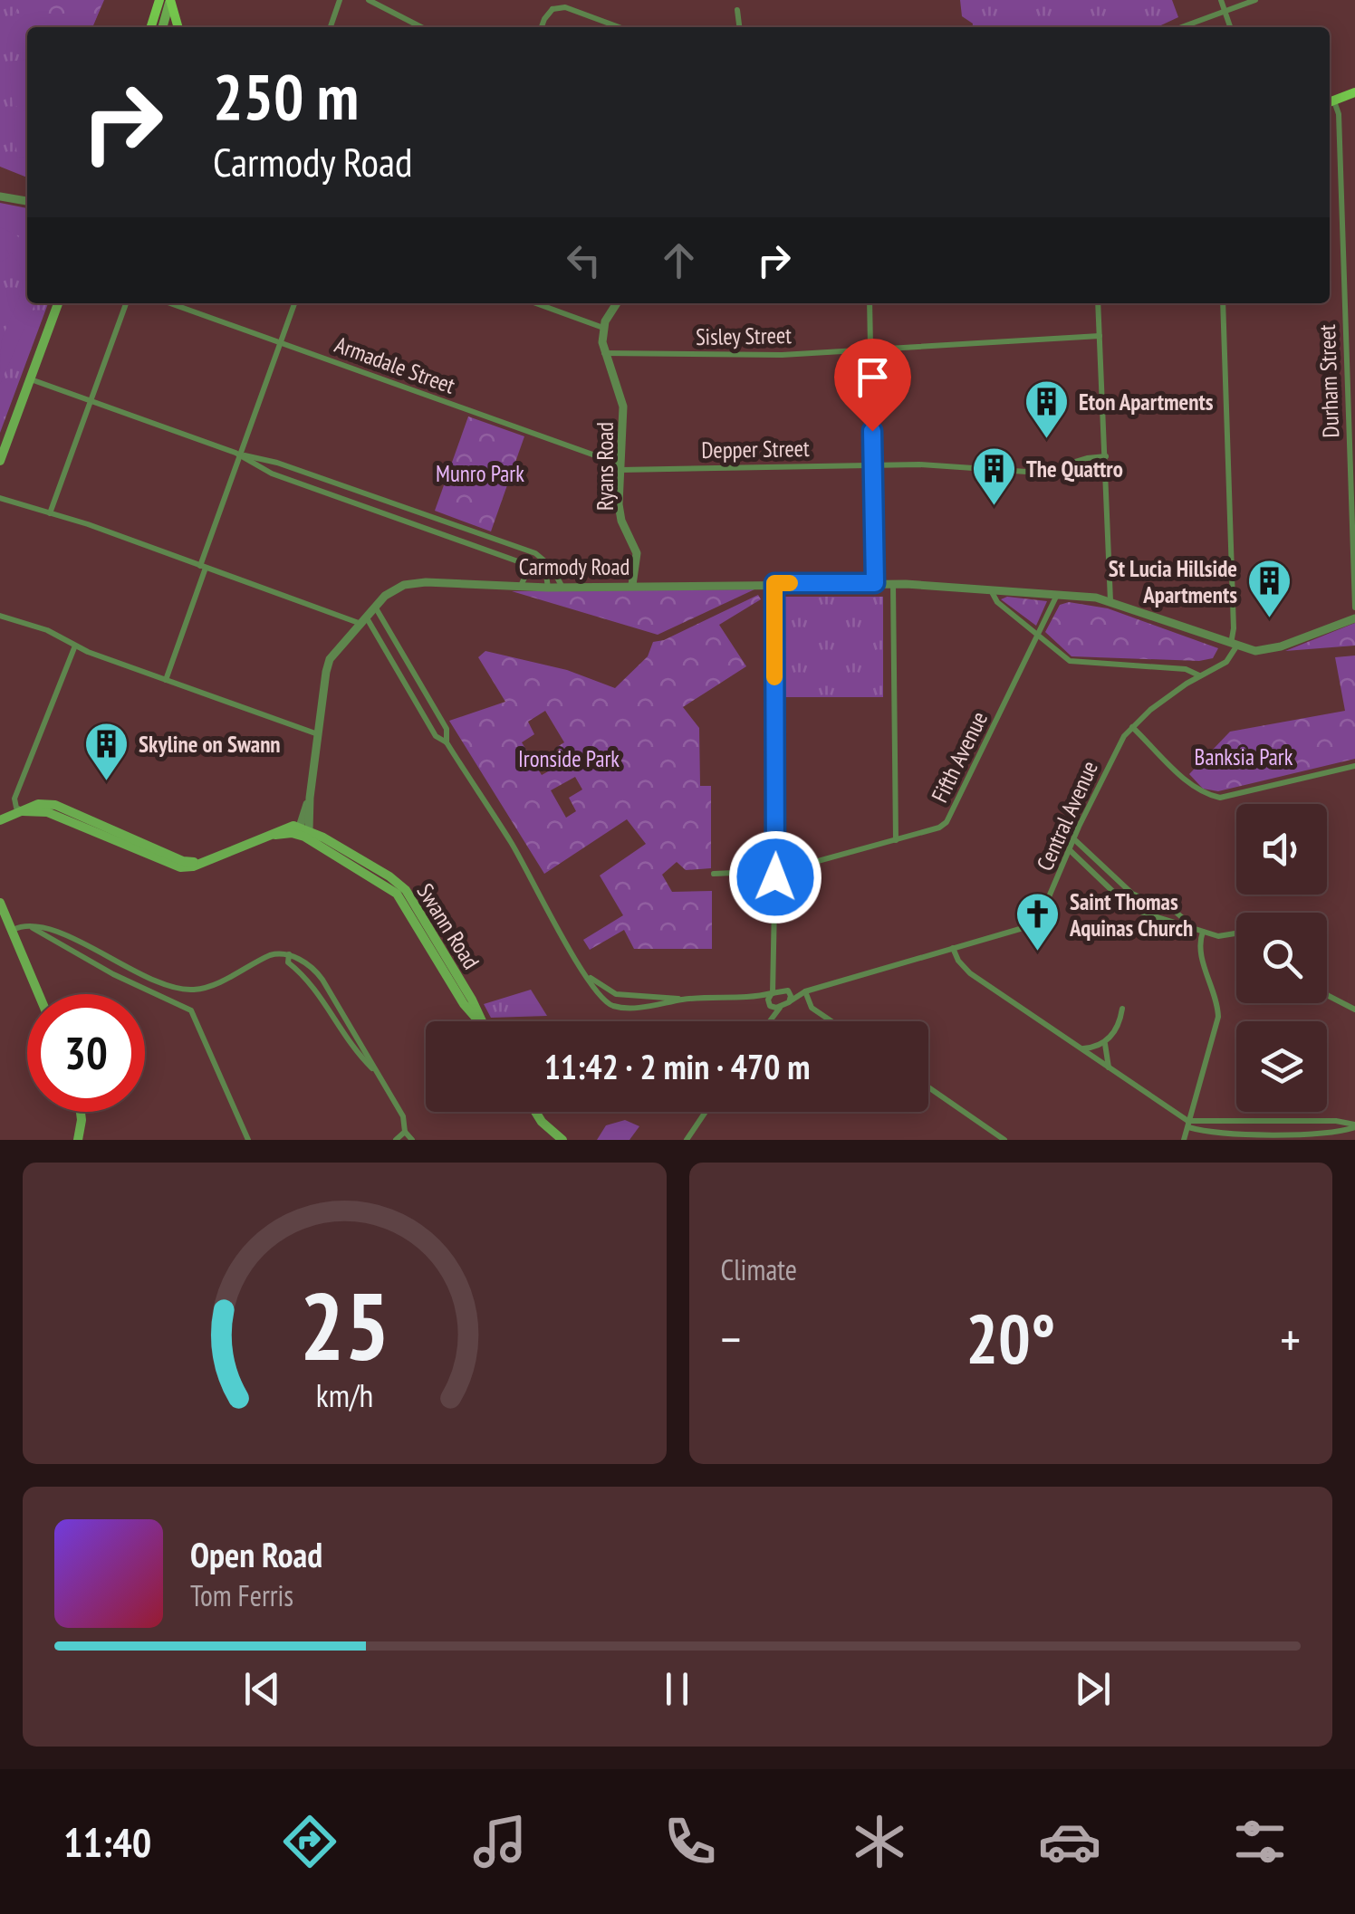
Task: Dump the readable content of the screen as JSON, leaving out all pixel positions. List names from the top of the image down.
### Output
{
  "streets": {
    "main road": ["Swann Road"],
    "street": [
      "Sisley Street",
      "Armadale Street",
      "Durham Street",
      "Depper Street",
      "Ryans Road",
      "Carmody Road",
      "Fifth Avenue",
      "Central Avenue"
    ]
  },
  "crossings": [
    ["Sisley Street", "Ryans Road"],
    ["Armadale Street", "Depper Street"],
    ["Armadale Street", "Ryans Road"],
    ["Depper Street", "Ryans Road"],
    ["Ryans Road", "Carmody Road"],
    ["Carmody Road", "Fifth Avenue"],
    ["Carmody Road", "Central Avenue"],
    ["Carmody Road", "Swann Road"]
  ],
  "parks": ["Munro Park", "Banksia Park", "Ironside Park"],
  "places": {
    "building": [
      "Eton Apartments",
      "The Quattro",
      "St Lucia Hillside Apartments",
      "Skyline on Swann"
    ],
    "church": ["Saint Thomas Aquinas Church"]
  },
  "page": {
    "turn": ["250 m", "Carmody Road"],
    "limit": "30",
    "trip": "11:42 · 2 min · 470 m",
    "tile": "Climate",
    "heat": ["−", "20°", "+"],
    "song": ["Open Road", "Tom Ferris"],
    "tabs": "11:40",
    "gauge": ["25", "km/h"]
  }
}
